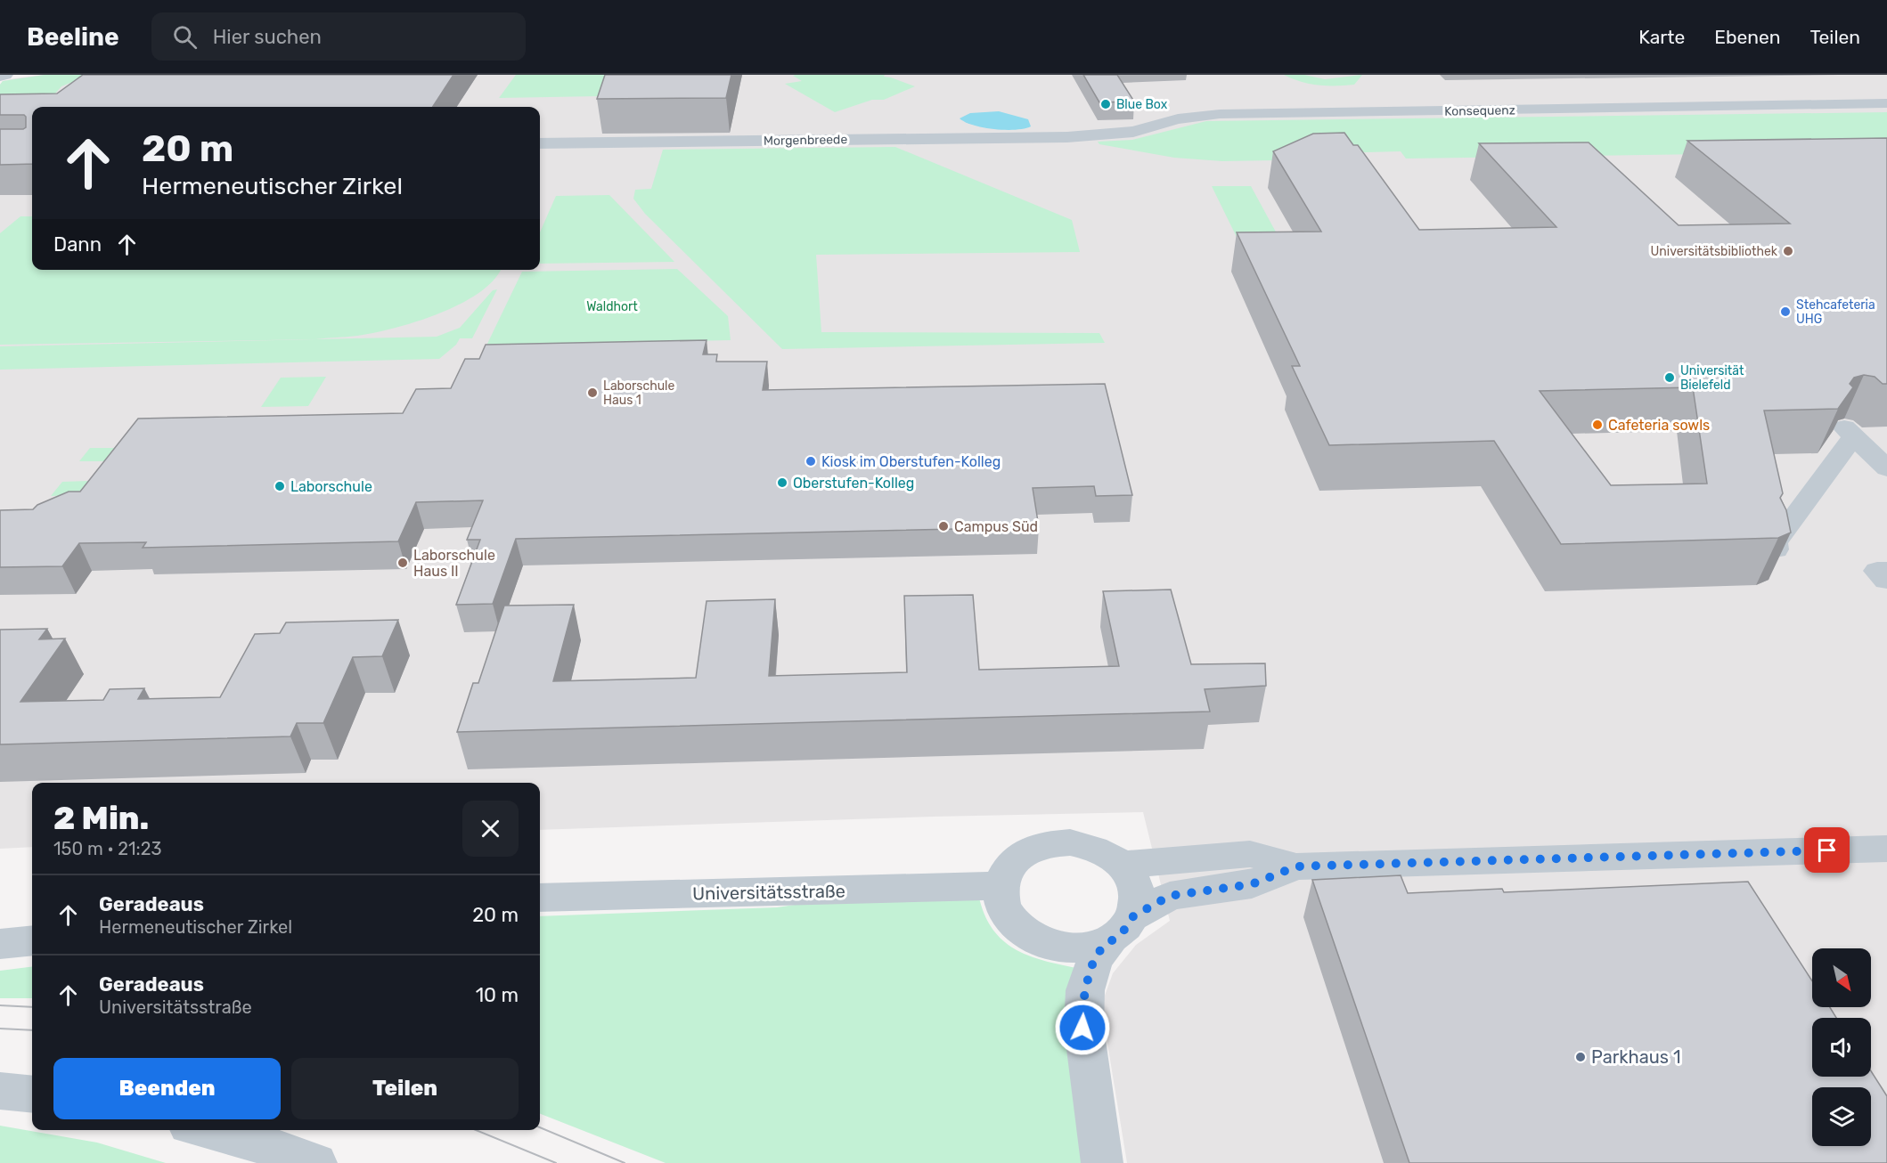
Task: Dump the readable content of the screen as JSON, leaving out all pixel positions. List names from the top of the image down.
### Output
{
  "streets": {
    "street": ["Konsequenz", "Morgenbreede", "Universitätsstraße"]
  },
  "crossings": [
    ["Konsequenz", "Morgenbreede"]
  ],
  "parks": ["Waldhort"],
  "places": [
    "Blue Box",
    "Universitätsbibliothek",
    "Stehcafeteria UHG",
    "Universität Bielefeld",
    "Laborschule Haus 1",
    "Cafeteria sowls",
    "Kiosk im Oberstufen-Kolleg",
    "Oberstufen-Kolleg",
    "Laborschule",
    "Campus Süd",
    "Laborschule Haus II",
    "Parkhaus 1"
  ],
  "north": "bottom right",
  "page": {
    "header": "Beeline",
    "search": "Hier suchen",
    "nav": ["Karte", "Ebenen", "Teilen"],
    "turn": ["20 m", "Hermeneutischer Zirkel"],
    "then": "Dann",
    "heading": ["2 Min.", "150 m · 21:23"],
    "list": [
      {
        "name": "Geradeaus",
        "note": "Hermeneutischer Zirkel",
        "value": "20 m"
      },
      {
        "name": "Geradeaus",
        "note": "Universitätsstraße",
        "value": "10 m"
      }
    ],
    "buttons": ["Beenden", "Teilen"]
  }
}
